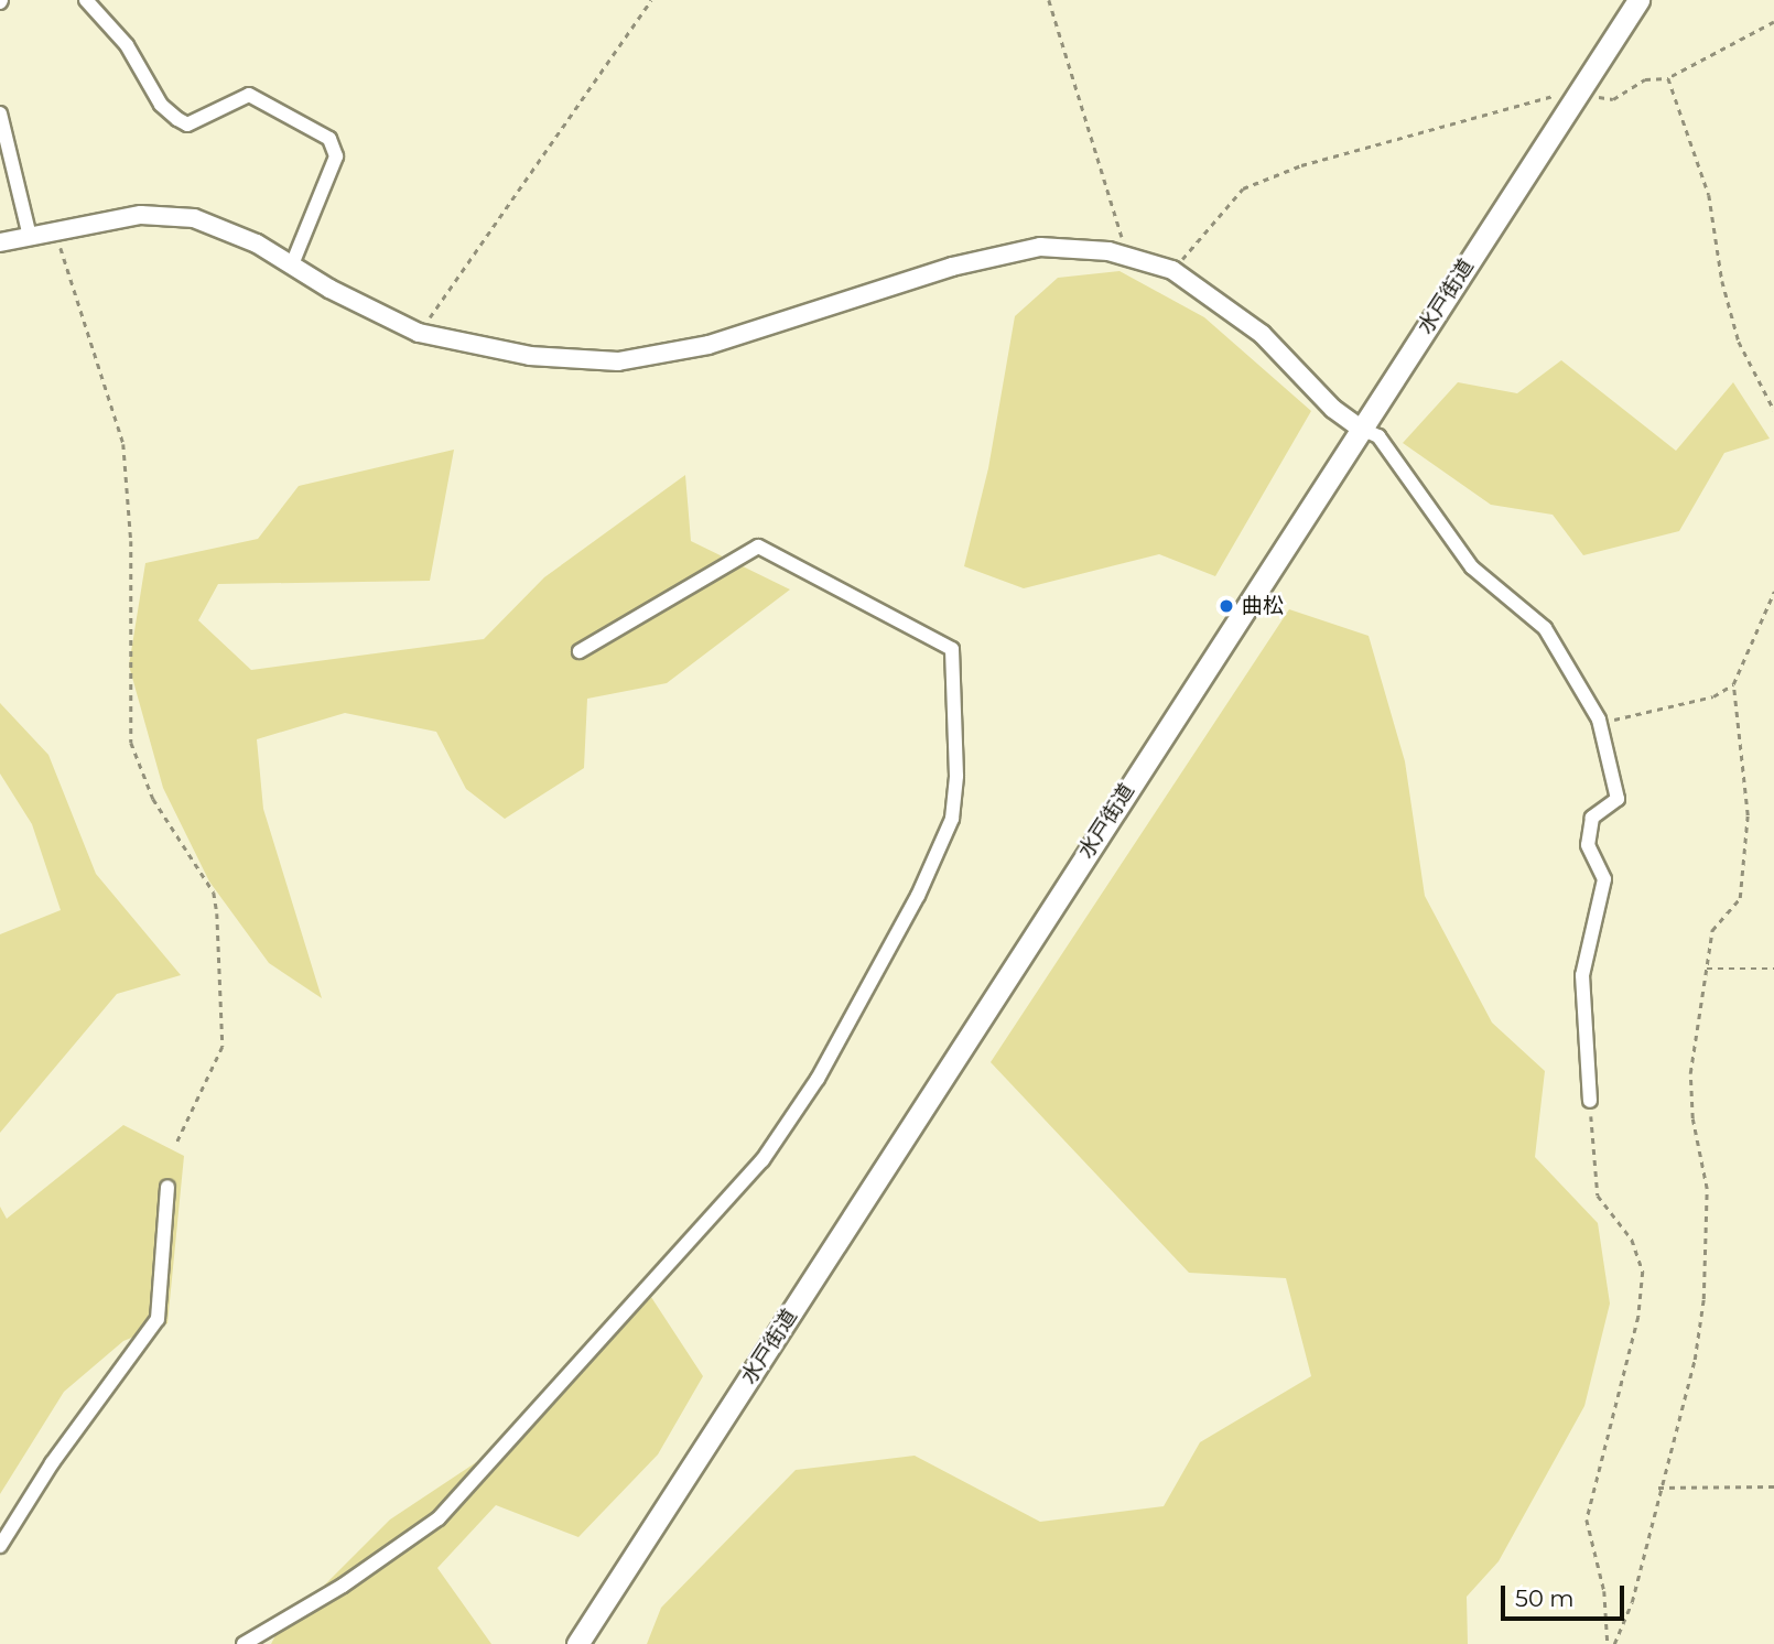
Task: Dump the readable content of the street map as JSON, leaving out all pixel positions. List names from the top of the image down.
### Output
{
  "streets": {
    "highway": ["水戸街道"]
  },
  "places": ["曲松"],
  "scale_bar": "50 m"
}
